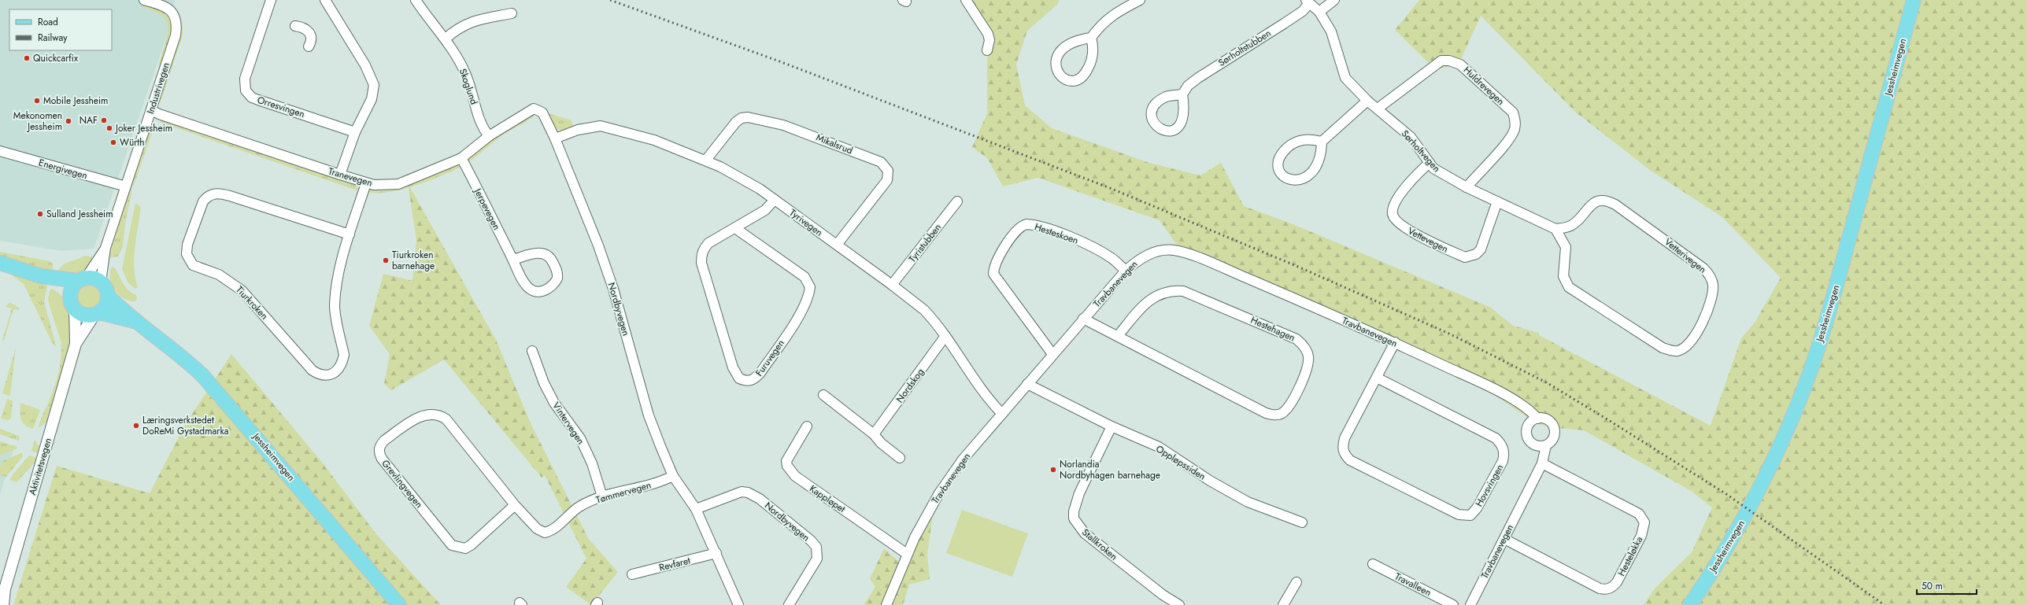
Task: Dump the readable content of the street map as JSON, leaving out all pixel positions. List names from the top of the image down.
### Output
{
  "streets": {
    "main road": ["Jessheimvegen"],
    "street": [
      "Sørholtstubben",
      "Huldrevegen",
      "Skoglund",
      "Industrivegen",
      "Orresvingen",
      "Mikalsrud",
      "Sørholtvegen",
      "Energivegen",
      "Tranevegen",
      "Jerpevegen",
      "Tyrivegen",
      "Hesteskoen",
      "Vettevegen",
      "Tyristubben",
      "Vetterivegen",
      "Travbanevegen",
      "Tiurkroken",
      "Nordbyvegen",
      "Hestehagen",
      "Furuvegen",
      "Nordskog",
      "Vintervegen",
      "Oppløpssiden",
      "Aktivitetsvegen",
      "Grevlingvegen",
      "Hovsvingen",
      "Tømmervegen",
      "Kappløpet",
      "Stallkroken",
      "Hesteløkka",
      "Revfaret",
      "Travalleen"
    ]
  },
  "crossings": [
    ["Sørholtstubben", "Sørholtvegen"],
    ["Jessheimvegen", "Industrivegen"],
    ["Jessheimvegen", "Aktivitetsvegen"],
    ["Huldrevegen", "Sørholtvegen"],
    ["Skoglund", "Tranevegen"],
    ["Industrivegen", "Energivegen"],
    ["Industrivegen", "Tranevegen"],
    ["Industrivegen", "Aktivitetsvegen"],
    ["Mikalsrud", "Tyrivegen"],
    ["Sørholtvegen", "Vettevegen"],
    ["Sørholtvegen", "Vetterivegen"],
    ["Tranevegen", "Jerpevegen"],
    ["Tranevegen", "Tiurkroken"],
    ["Tranevegen", "Nordbyvegen"],
    ["Tyrivegen", "Tyristubben"],
    ["Tyrivegen", "Travbanevegen"],
    ["Tyrivegen", "Nordbyvegen"],
    ["Tyrivegen", "Furuvegen"],
    ["Tyrivegen", "Nordskog"],
    ["Hesteskoen", "Travbanevegen"],
    ["Travbanevegen", "Hestehagen"],
    ["Travbanevegen", "Oppløpssiden"],
    ["Travbanevegen", "Hovsvingen"],
    ["Travbanevegen", "Kappløpet"],
    ["Travbanevegen", "Hesteløkka"],
    ["Nordbyvegen", "Tømmervegen"],
    ["Nordbyvegen", "Revfaret"],
    ["Vintervegen", "Tømmervegen"],
    ["Oppløpssiden", "Stallkroken"],
    ["Grevlingvegen", "Tømmervegen"]
  ],
  "places": [
    "Quickcarfix",
    "Mobile Jessheim",
    "NAF",
    "Mekonomen Jessheim",
    "Joker Jessheim",
    "Würth",
    "Sulland Jessheim",
    "Tiurkroken barnehage",
    "Læringsverkstedet DoReMi Gystadmarka",
    "Norlandia Nordbyhagen barnehage"
  ],
  "legend": ["Road", "Railway"],
  "scale_bar": "50 m"
}
